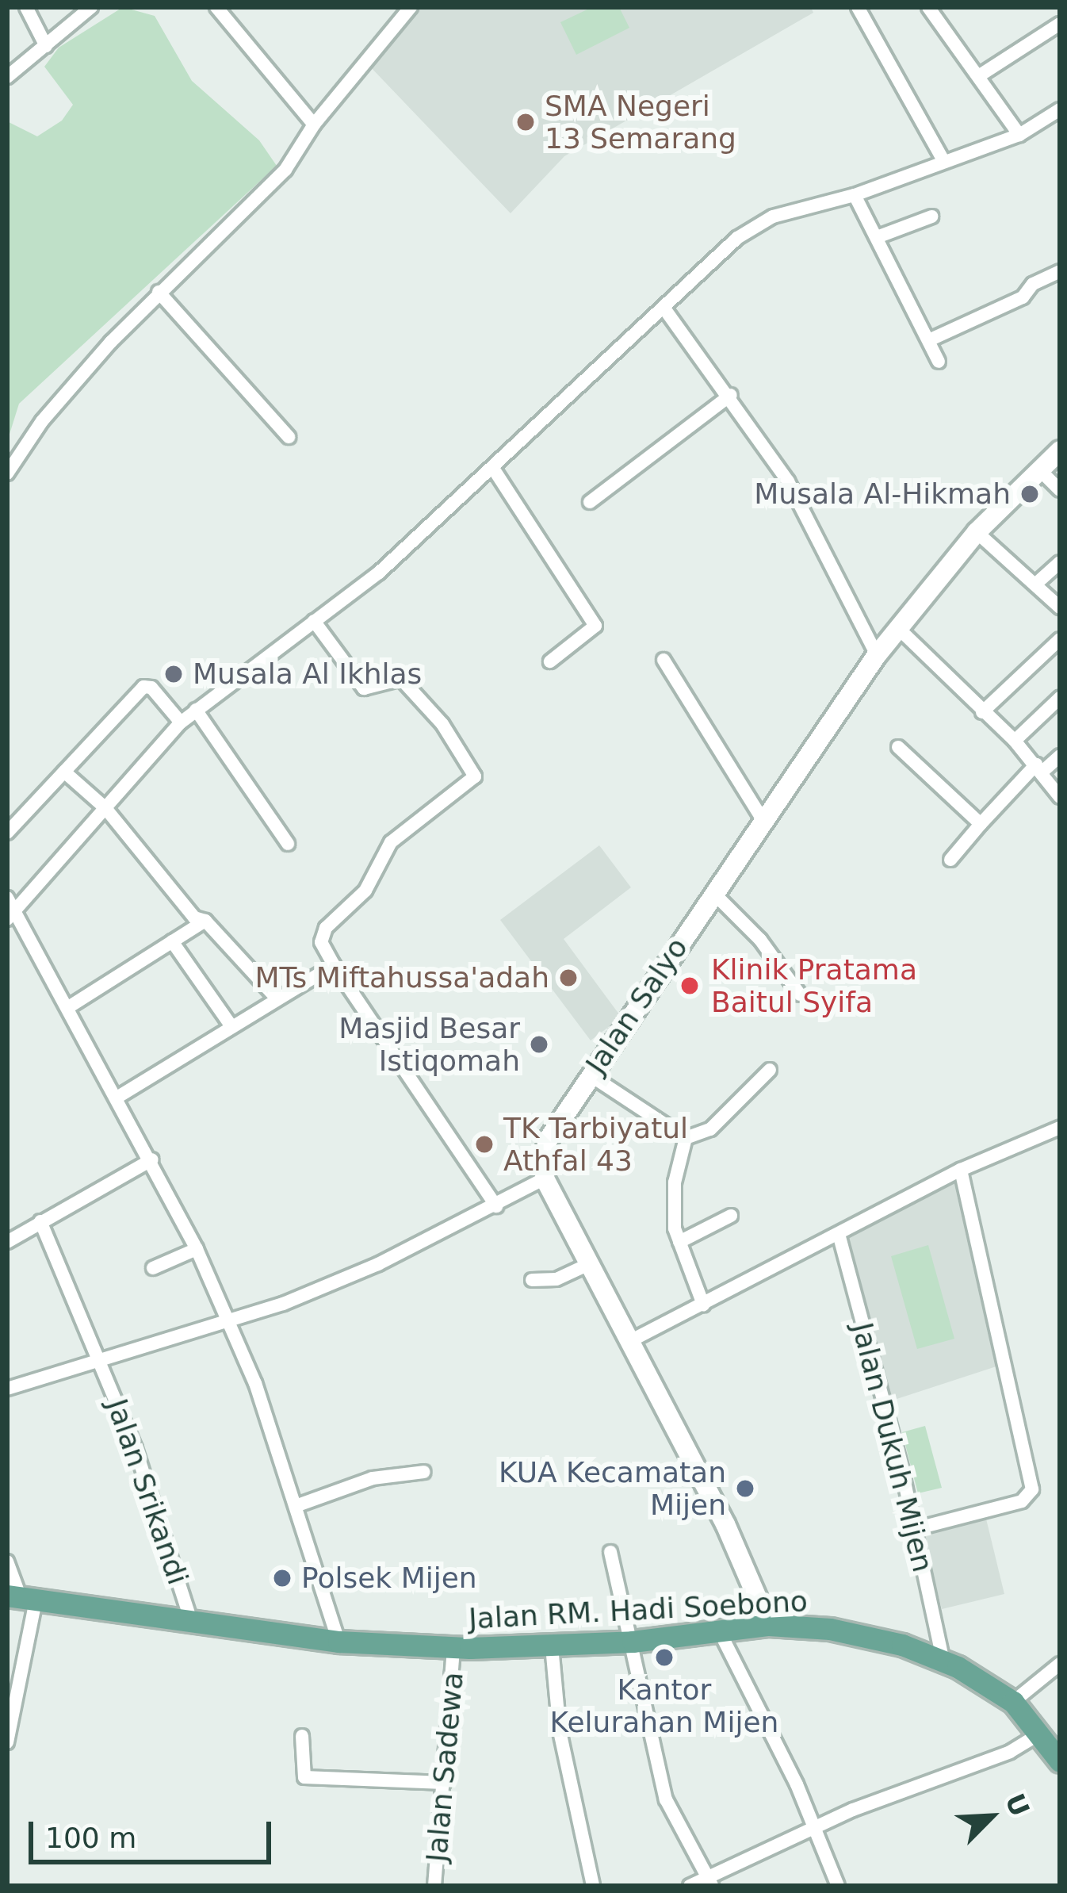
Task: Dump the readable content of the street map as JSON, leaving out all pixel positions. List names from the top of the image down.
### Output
{
  "streets": {
    "main road": ["Jalan RM. Hadi Soebono"],
    "street": [
      "Jalan Salyo",
      "Jalan Dukuh Mijen",
      "Jalan Srikandi",
      "Jalan Sadewa"
    ]
  },
  "crossings": [
    ["Jalan Dukuh Mijen", "Jalan RM. Hadi Soebono"],
    ["Jalan Srikandi", "Jalan RM. Hadi Soebono"],
    ["Jalan RM. Hadi Soebono", "Jalan Sadewa"]
  ],
  "places": [
    "SMA Negeri 13 Semarang",
    "Musala Al-Hikmah",
    "Musala Al Ikhlas",
    "MTs Miftahussa'adah",
    "Klinik Pratama Baitul Syifa",
    "Masjid Besar Istiqomah",
    "TK Tarbiyatul Athfal 43",
    "KUA Kecamatan Mijen",
    "Polsek Mijen",
    "Kantor Kelurahan Mijen"
  ],
  "scale_bar": "100 m",
  "north": "top right"
}
